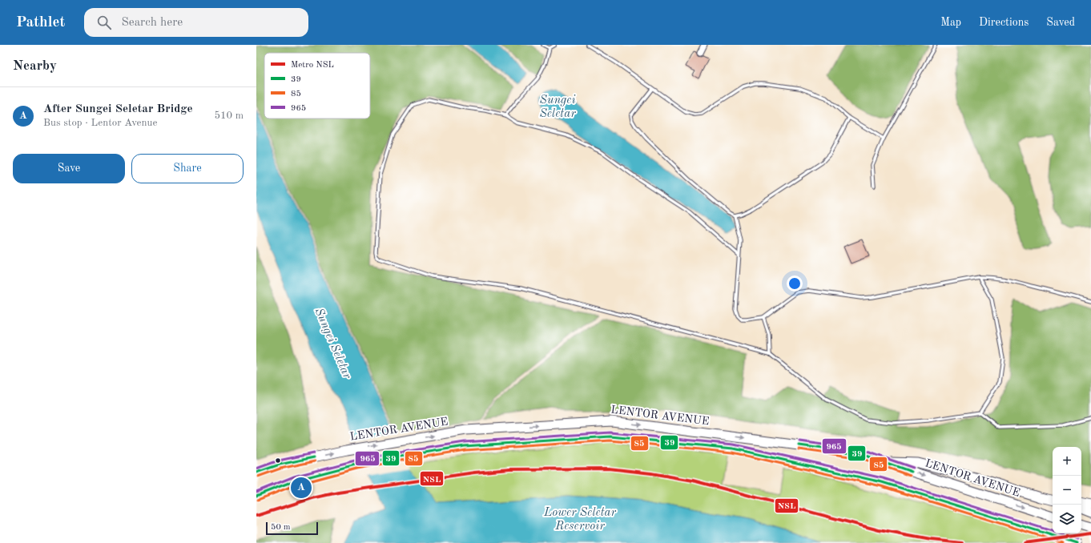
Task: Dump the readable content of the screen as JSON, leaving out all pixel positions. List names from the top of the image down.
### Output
{
  "streets": {
    "main road": ["LENTOR AVENUE"]
  },
  "water": ["Sungei Seletar", "Lower Seletar Reservoir"],
  "lines": [
    "transit line 965",
    "transit line 39",
    "transit line 85",
    "metro line NSL"
  ],
  "legend": [
    "Metro NSL",
    "39",
    "85",
    "965"
  ],
  "scale_bar": "50 m",
  "page": {
    "header": "Pathlet",
    "search": "Search here",
    "nav": ["Map", "Directions", "Saved"],
    "heading": "Nearby",
    "list": [
      {
        "mark": "A",
        "name": "After Sungei Seletar Bridge",
        "note": "Bus stop · Lentor Avenue",
        "value": "510 m"
      }
    ],
    "buttons": ["Save", "Share"],
    "map_buttons": ["+", "−"],
    "pins": "A",
    "scale": "50 m"
  }
}
